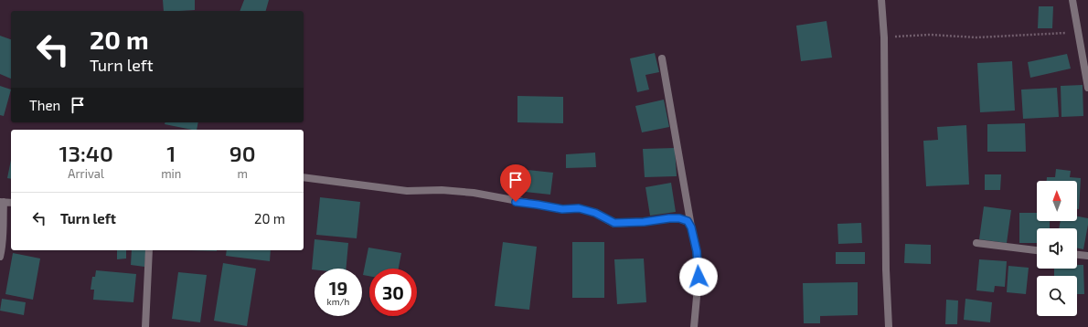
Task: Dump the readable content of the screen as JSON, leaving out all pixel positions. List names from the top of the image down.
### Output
{
  "north": "top",
  "page": {
    "turn": ["20 m", "Turn left"],
    "then": "Then",
    "eta": [
      "13:40",
      "Arrival",
      "1",
      "min",
      "90",
      "m"
    ],
    "list": [
      {
        "name": "Turn left",
        "value": "20 m"
      }
    ],
    "speed": "19 km/h",
    "limit": "30"
  }
}
